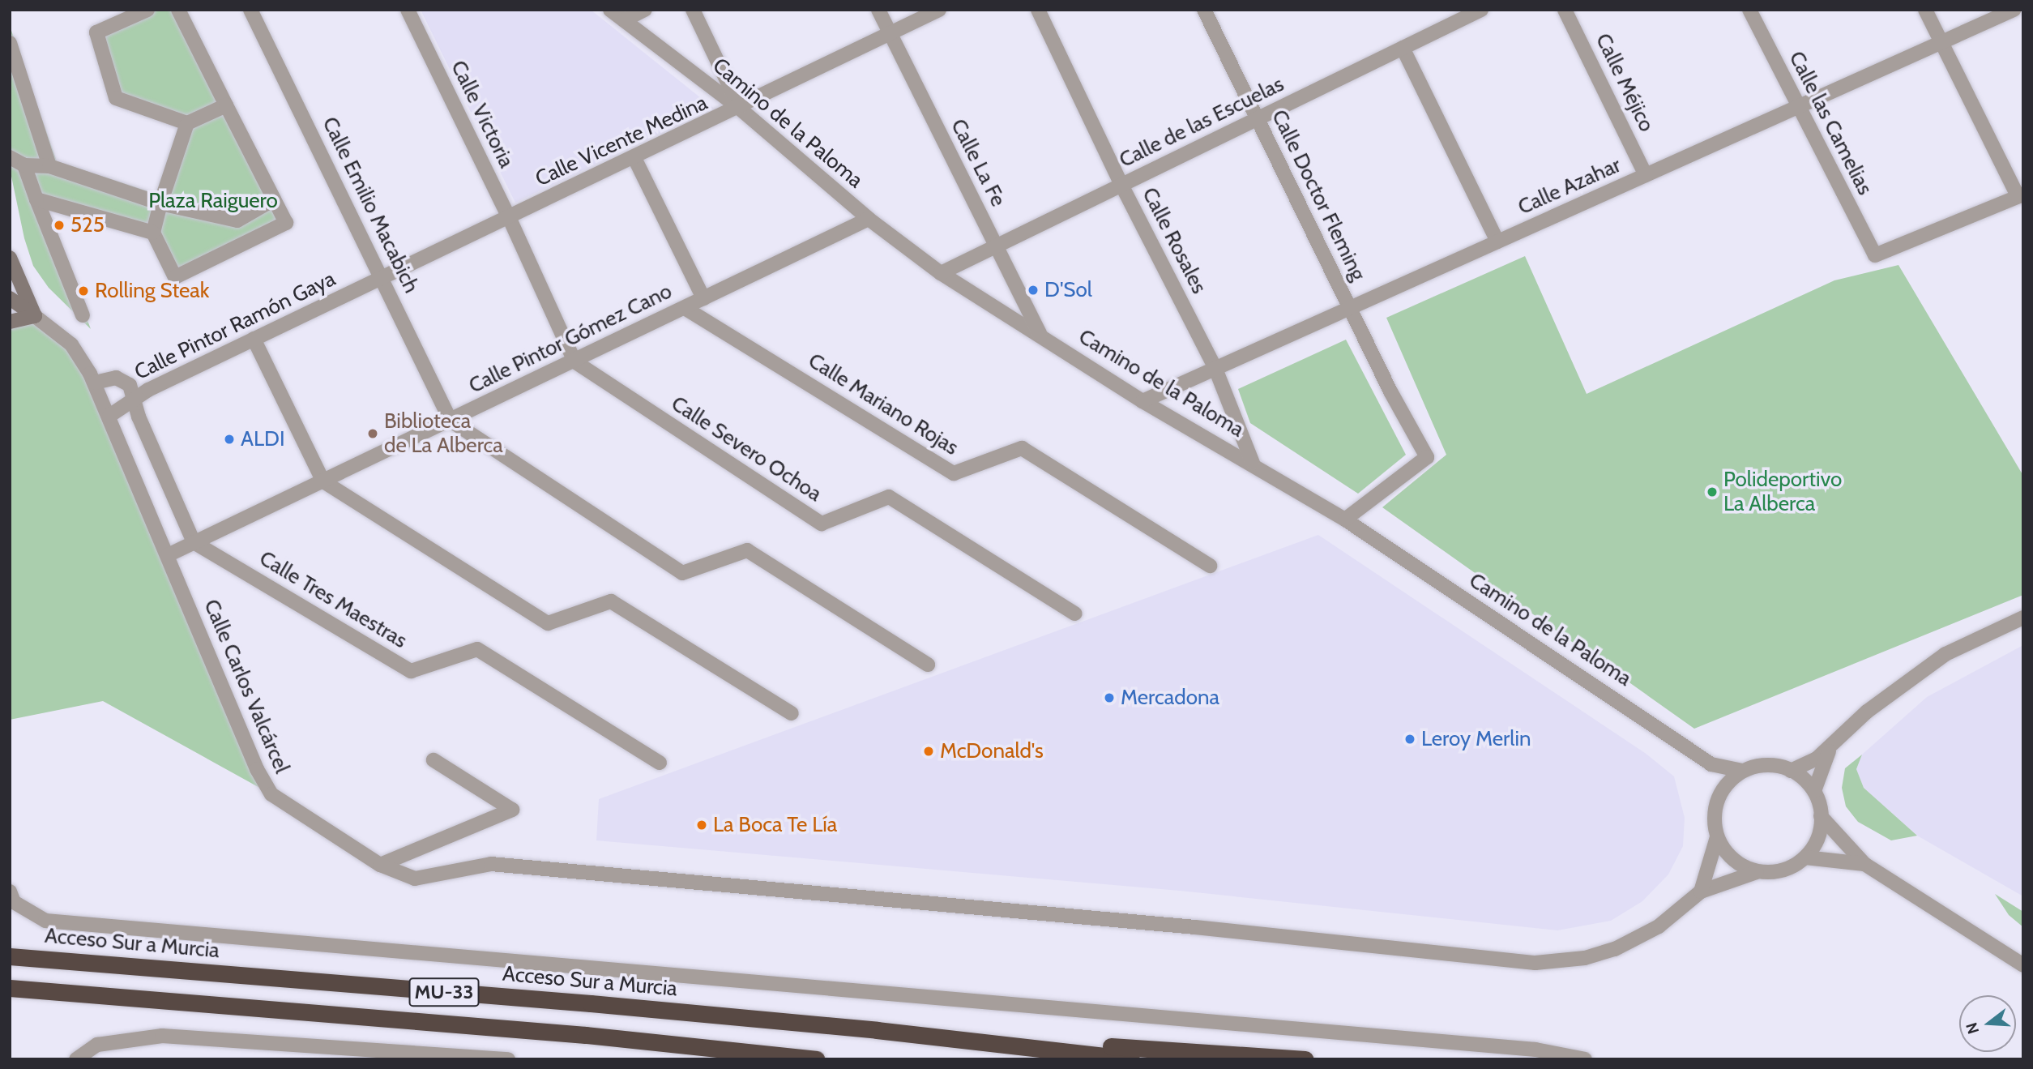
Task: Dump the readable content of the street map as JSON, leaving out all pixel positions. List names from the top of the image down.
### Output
{
  "streets": {
    "highway": ["Acceso Sur a Murcia", "MU-33"],
    "street": [
      "Calle Méjico",
      "Calle Victoria",
      "Calle de las Escuelas",
      "Camino de la Paloma",
      "Calle las Camelias",
      "Calle Vicente Medina",
      "Calle La Fe",
      "Calle Azahar",
      "Calle Doctor Fleming",
      "Calle Emilio Macabich",
      "Calle Rosales",
      "Calle Pintor Ramón Gaya",
      "Calle Pintor Gómez Cano",
      "Calle Mariano Rojas",
      "Calle Severo Ochoa",
      "Calle Tres Maestras",
      "Calle Carlos Valcárcel"
    ]
  },
  "crossings": [
    ["Calle Méjico", "Calle Azahar"],
    ["Calle Victoria", "Calle Vicente Medina"],
    ["Calle Victoria", "Calle Pintor Gómez Cano"],
    ["Calle Victoria", "Calle Severo Ochoa"],
    ["Calle de las Escuelas", "Camino de la Paloma"],
    ["Calle de las Escuelas", "Calle La Fe"],
    ["Calle de las Escuelas", "Calle Doctor Fleming"],
    ["Calle de las Escuelas", "Calle Rosales"],
    ["Camino de la Paloma", "Calle Vicente Medina"],
    ["Camino de la Paloma", "Calle La Fe"],
    ["Camino de la Paloma", "Calle Azahar"],
    ["Camino de la Paloma", "Calle Doctor Fleming"],
    ["Camino de la Paloma", "Calle Rosales"],
    ["Camino de la Paloma", "Calle Pintor Gómez Cano"],
    ["Calle las Camelias", "Calle Azahar"],
    ["Calle Vicente Medina", "Calle La Fe"],
    ["Calle Vicente Medina", "Calle Emilio Macabich"],
    ["Calle Vicente Medina", "Calle Pintor Ramón Gaya"],
    ["Calle Azahar", "Calle Doctor Fleming"],
    ["Calle Azahar", "Calle Rosales"],
    ["Calle Emilio Macabich", "Calle Pintor Ramón Gaya"],
    ["Calle Emilio Macabich", "Calle Pintor Gómez Cano"],
    ["Calle Pintor Ramón Gaya", "Calle Carlos Valcárcel"],
    ["Calle Pintor Gómez Cano", "Calle Mariano Rojas"],
    ["Calle Pintor Gómez Cano", "Calle Severo Ochoa"],
    ["Calle Pintor Gómez Cano", "Calle Tres Maestras"],
    ["Calle Pintor Gómez Cano", "Calle Carlos Valcárcel"]
  ],
  "parks": ["Plaza Raiguero"],
  "places": [
    "525",
    "D'Sol",
    "Rolling Steak",
    "Biblioteca de La Alberca",
    "ALDI",
    "Polideportivo La Alberca",
    "Mercadona",
    "Leroy Merlin",
    "McDonald's",
    "La Boca Te Lía"
  ],
  "north": "left"
}
